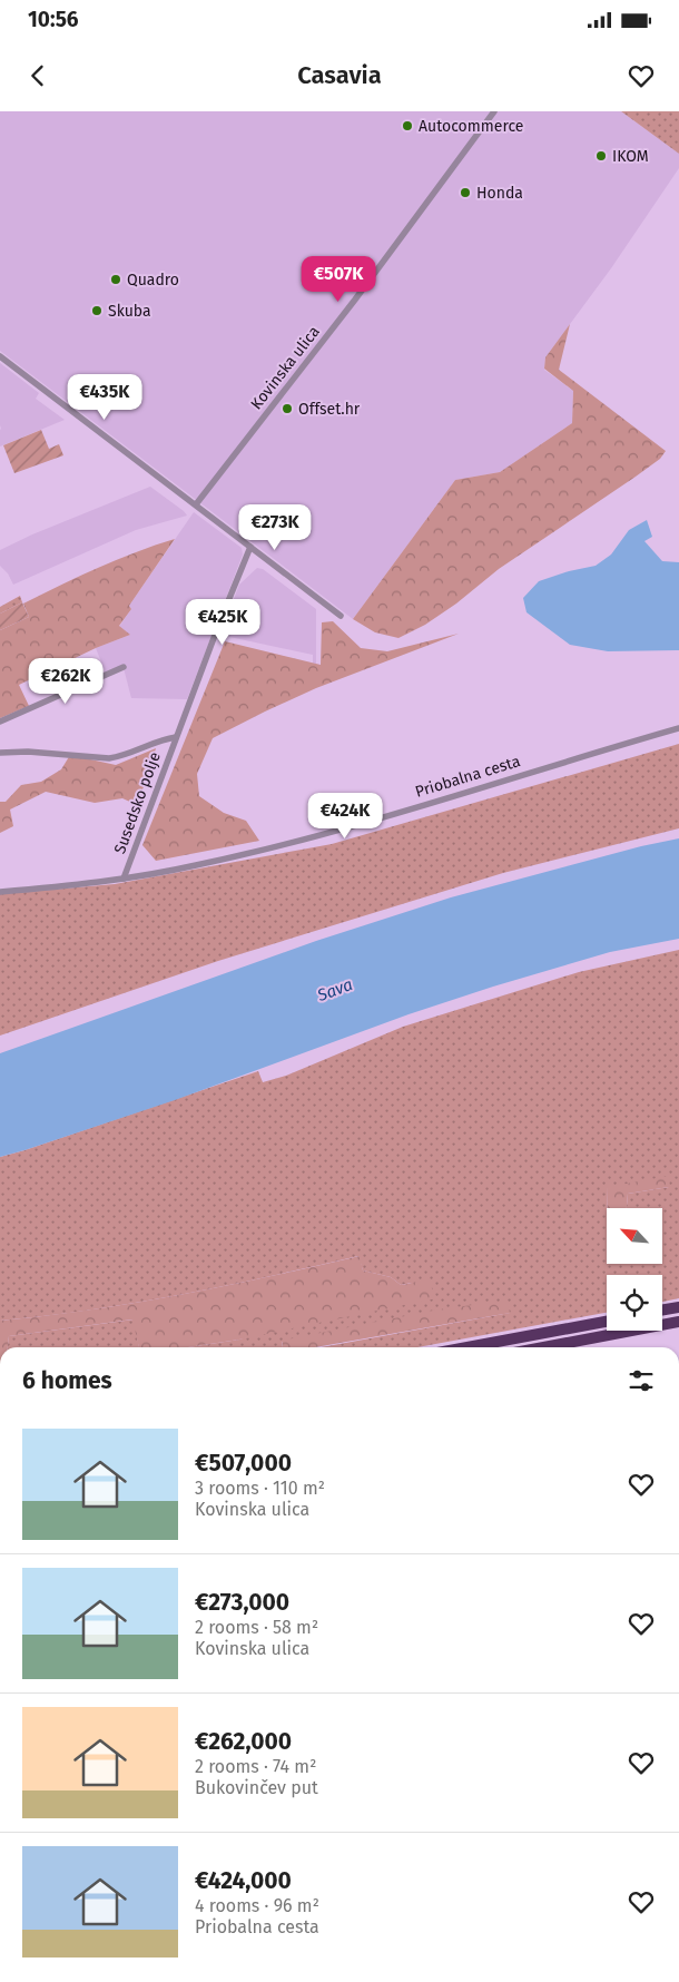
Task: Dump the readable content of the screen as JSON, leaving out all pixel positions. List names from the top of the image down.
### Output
{
  "streets": {
    "street": ["Kovinska ulica", "Priobalna cesta", "Susedsko polje"]
  },
  "crossings": [
    ["Priobalna cesta", "Susedsko polje"]
  ],
  "water": ["Sava"],
  "places": [
    "Autocommerce",
    "IKOM",
    "Honda",
    "Quadro",
    "Skuba",
    "Offset.hr"
  ],
  "north": "top left",
  "page": {
    "status": "10:56",
    "header": "Casavia",
    "price": [
      "€507K",
      "€435K",
      "€273K",
      "€425K",
      "€262K",
      "€424K"
    ],
    "heading": "6 homes",
    "list": [
      {
        "name": "€507,000",
        "note": "3 rooms · 110 m² · Kovinska ulica"
      },
      {
        "name": "€273,000",
        "note": "2 rooms · 58 m² · Kovinska ulica"
      },
      {
        "name": "€262,000",
        "note": "2 rooms · 74 m² · Bukovinčev put"
      },
      {
        "name": "€424,000",
        "note": "4 rooms · 96 m² · Priobalna cesta"
      }
    ]
  }
}
